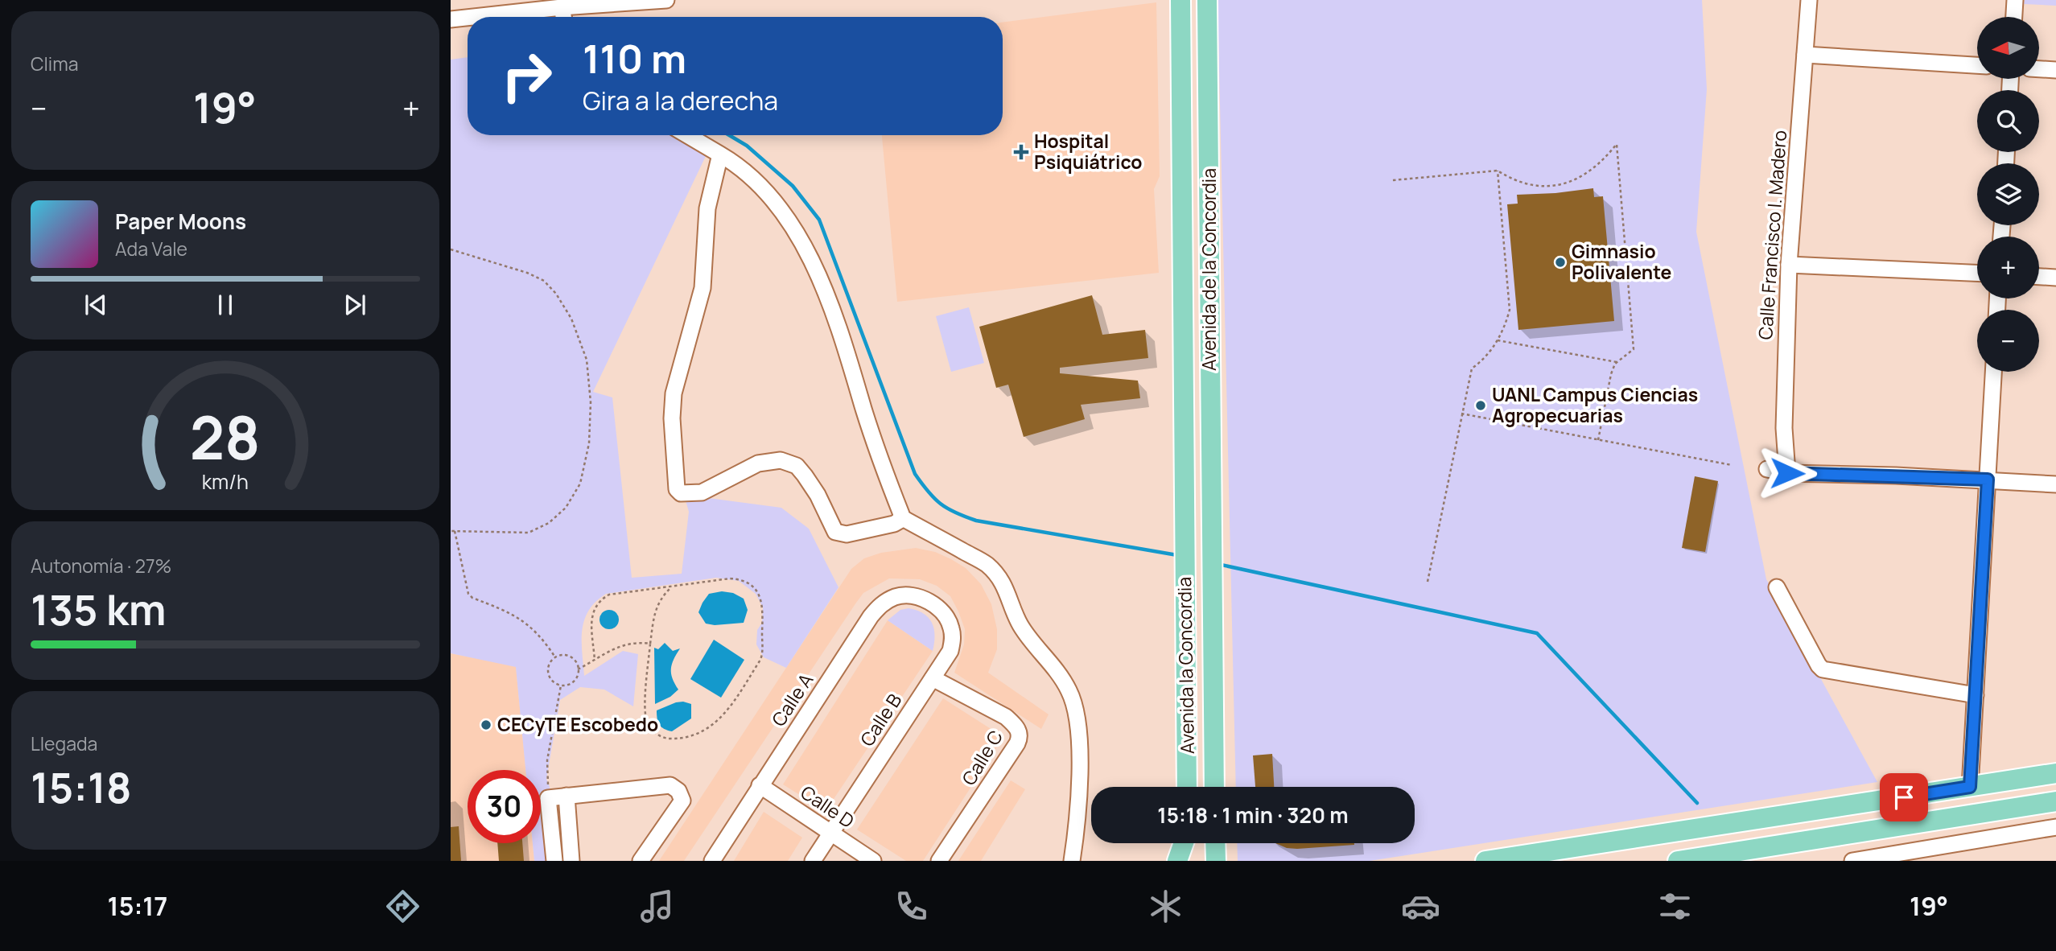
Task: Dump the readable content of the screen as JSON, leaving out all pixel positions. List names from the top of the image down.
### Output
{
  "streets": {
    "main road": ["Avenida de la Concordia", "Avenida la Concordia"],
    "street": [
      "Calle Francisco I. Madero",
      "Calle A",
      "Calle B",
      "Calle C",
      "Calle D"
    ]
  },
  "crossings": [
    ["Avenida de la Concordia", "Avenida la Concordia"],
    ["Calle A", "Calle B"],
    ["Calle A", "Calle D"],
    ["Calle B", "Calle C"],
    ["Calle B", "Calle D"]
  ],
  "places": {
    "health": ["Hospital Psiquiátrico"],
    "other": ["Gimnasio Polivalente", "UANL Campus Ciencias Agropecuarias", "CECyTE Escobedo"]
  },
  "north": "left",
  "page": {
    "tile": [
      "Clima",
      ["Autonomía · 27%", "135 km"],
      ["Llegada", "15:18"]
    ],
    "map_buttons": ["+", "−"],
    "turn": ["110 m", "Gira a la derecha"],
    "heat": ["−", "19°", "+"],
    "song": ["Paper Moons", "Ada Vale"],
    "limit": "30",
    "trip": "15:18 · 1 min · 320 m",
    "tabs": ["15:17", "19°"],
    "gauge": ["28", "km/h"]
  }
}
